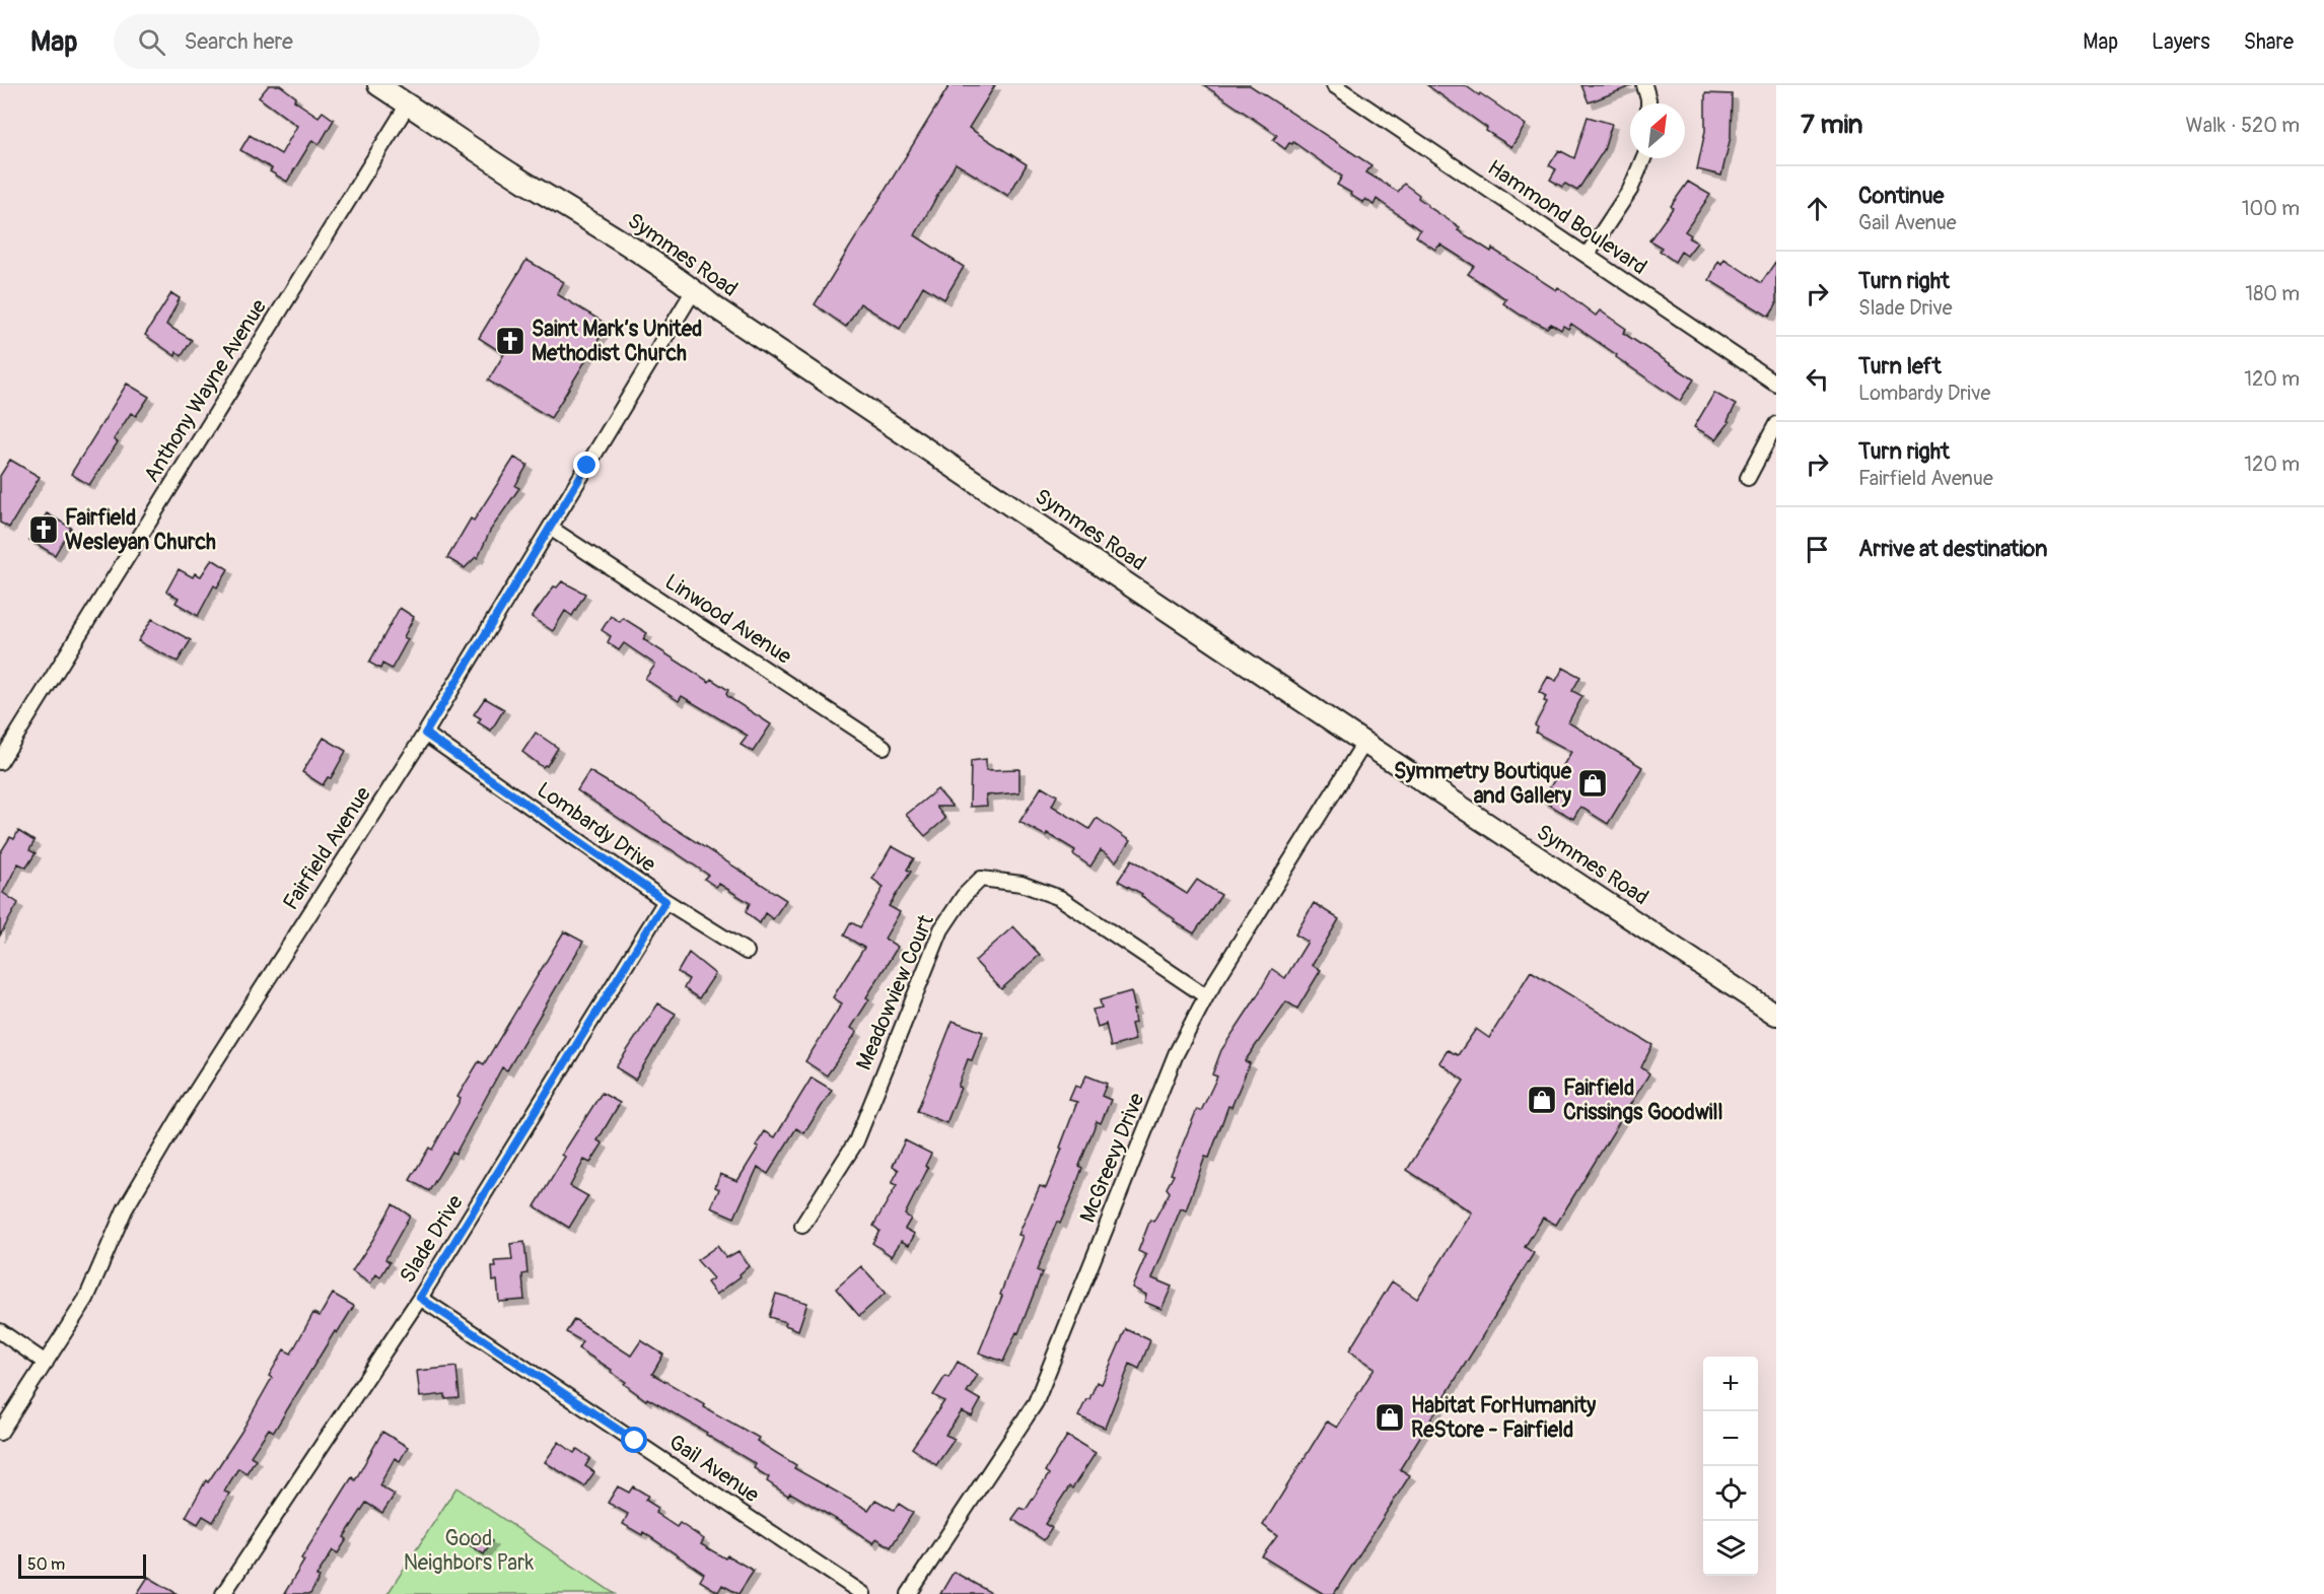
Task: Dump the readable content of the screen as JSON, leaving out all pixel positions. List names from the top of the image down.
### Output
{
  "streets": {
    "main road": ["Symmes Road"],
    "street": [
      "Hammond Boulevard",
      "Anthony Wayne Avenue",
      "Linwood Avenue",
      "Lombardy Drive",
      "Fairfield Avenue",
      "Meadowview Court",
      "McGreevy Drive",
      "Slade Drive",
      "Gail Avenue"
    ]
  },
  "crossings": [
    ["Symmes Road", "Anthony Wayne Avenue"],
    ["Symmes Road", "Fairfield Avenue"],
    ["Symmes Road", "McGreevy Drive"],
    ["Linwood Avenue", "Fairfield Avenue"],
    ["Lombardy Drive", "Fairfield Avenue"],
    ["Lombardy Drive", "Slade Drive"],
    ["Meadowview Court", "McGreevy Drive"],
    ["Slade Drive", "Gail Avenue"]
  ],
  "parks": ["Good Neighbors Park"],
  "places": {
    "church": ["Saint Mark’s United Methodist Church", "Fairfield Wesleyan Church"],
    "shop": ["Symmetry Boutique and Gallery", "Fairfield Crissings Goodwill", "Habitat ForHumanity ReStore - Fairfield"]
  },
  "scale_bar": "50 m",
  "north": "top right",
  "page": {
    "header": "Map",
    "search": "Search here",
    "nav": ["Map", "Layers", "Share"],
    "heading": ["7 min", "Walk · 520 m"],
    "list": [
      ["Continue", "Gail Avenue", "100 m"],
      ["Turn right", "Slade Drive", "180 m"],
      ["Turn left", "Lombardy Drive", "120 m"],
      ["Turn right", "Fairfield Avenue", "120 m"],
      "Arrive at destination"
    ],
    "map_buttons": ["+", "−"],
    "scale": "50 m"
  }
}
